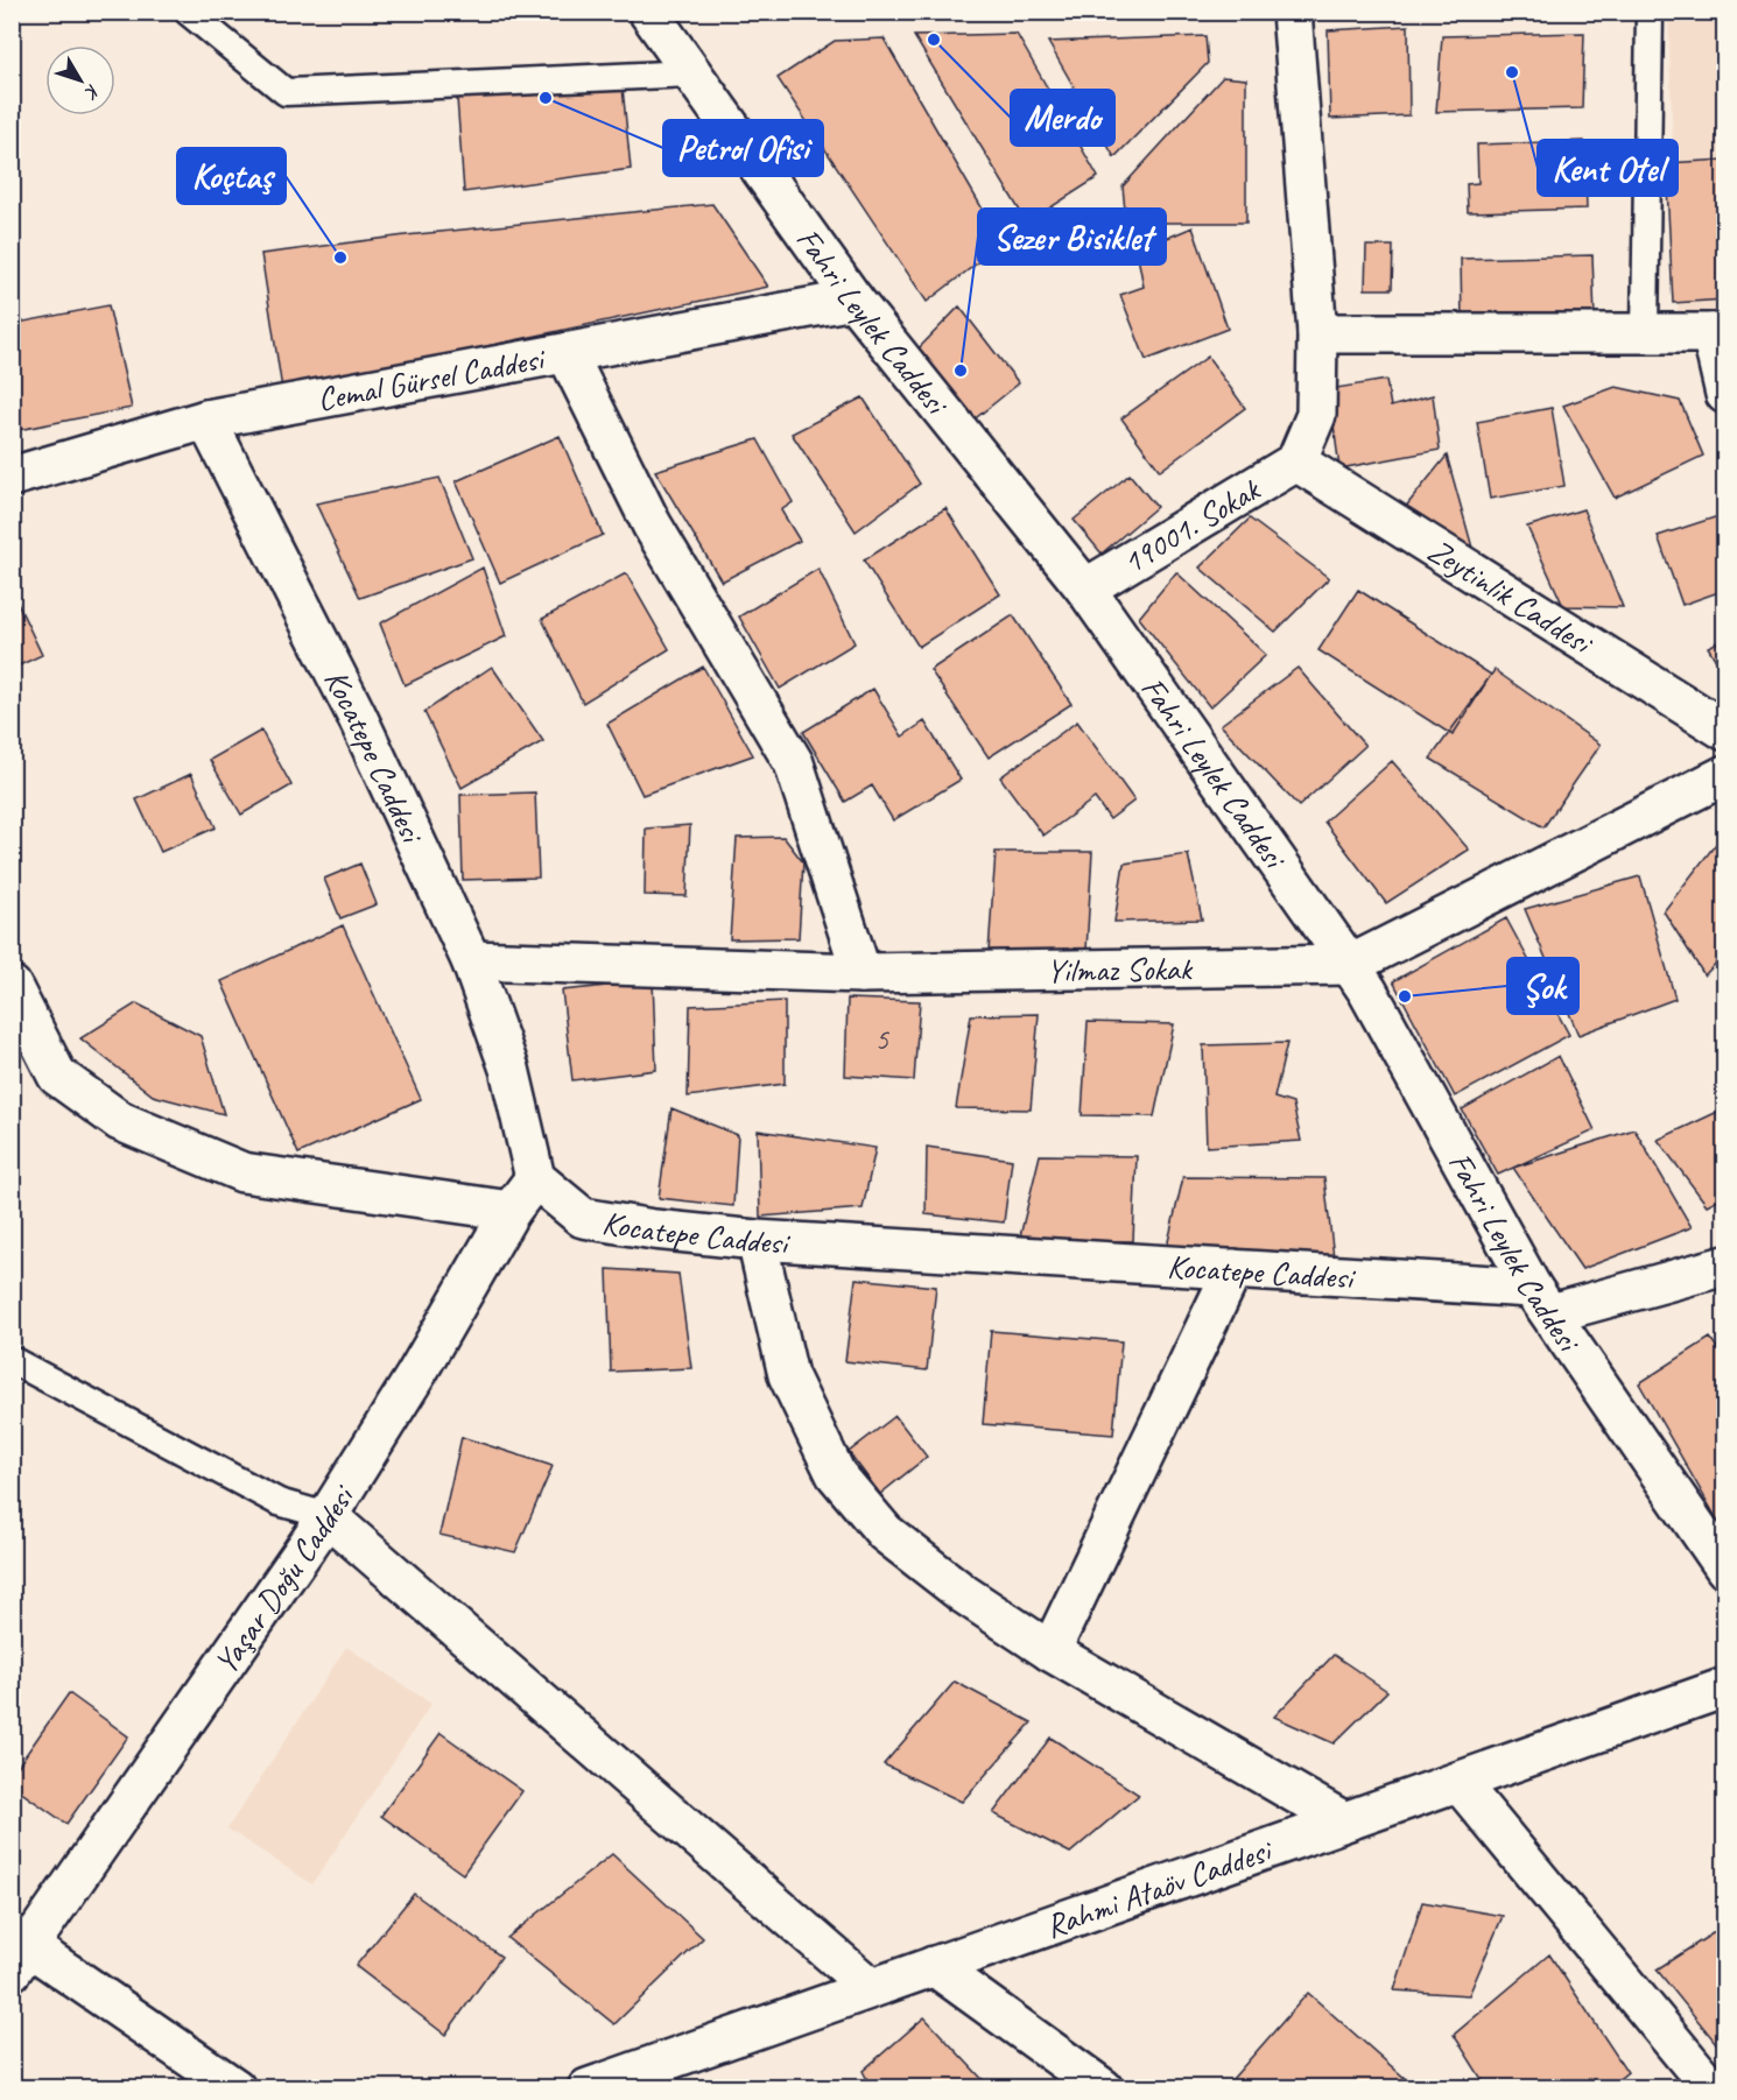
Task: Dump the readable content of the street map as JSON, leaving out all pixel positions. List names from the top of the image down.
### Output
{
  "streets": {
    "street": [
      "Fahri Leylek Caddesi",
      "Cemal Gürsel Caddesi",
      "19001. Sokak",
      "Zeytinlik Caddesi",
      "Kocatepe Caddesi",
      "Yilmaz Sokak",
      "Yaşar Doğu Caddesi",
      "Rahmi Ataöv Caddesi"
    ]
  },
  "crossings": [
    ["Fahri Leylek Caddesi", "Cemal Gürsel Caddesi"],
    ["Fahri Leylek Caddesi", "19001. Sokak"],
    ["Fahri Leylek Caddesi", "Kocatepe Caddesi"],
    ["Fahri Leylek Caddesi", "Yilmaz Sokak"],
    ["Cemal Gürsel Caddesi", "Kocatepe Caddesi"],
    ["19001. Sokak", "Zeytinlik Caddesi"],
    ["Kocatepe Caddesi", "Yilmaz Sokak"],
    ["Kocatepe Caddesi", "Yaşar Doğu Caddesi"]
  ],
  "places": [
    "Merdo",
    "Kent Otel",
    "Petrol Ofisi",
    "Koçtaş",
    "Sezer Bisiklet",
    "Şok"
  ],
  "house_numbers": ["5"],
  "north": "bottom right"
}
